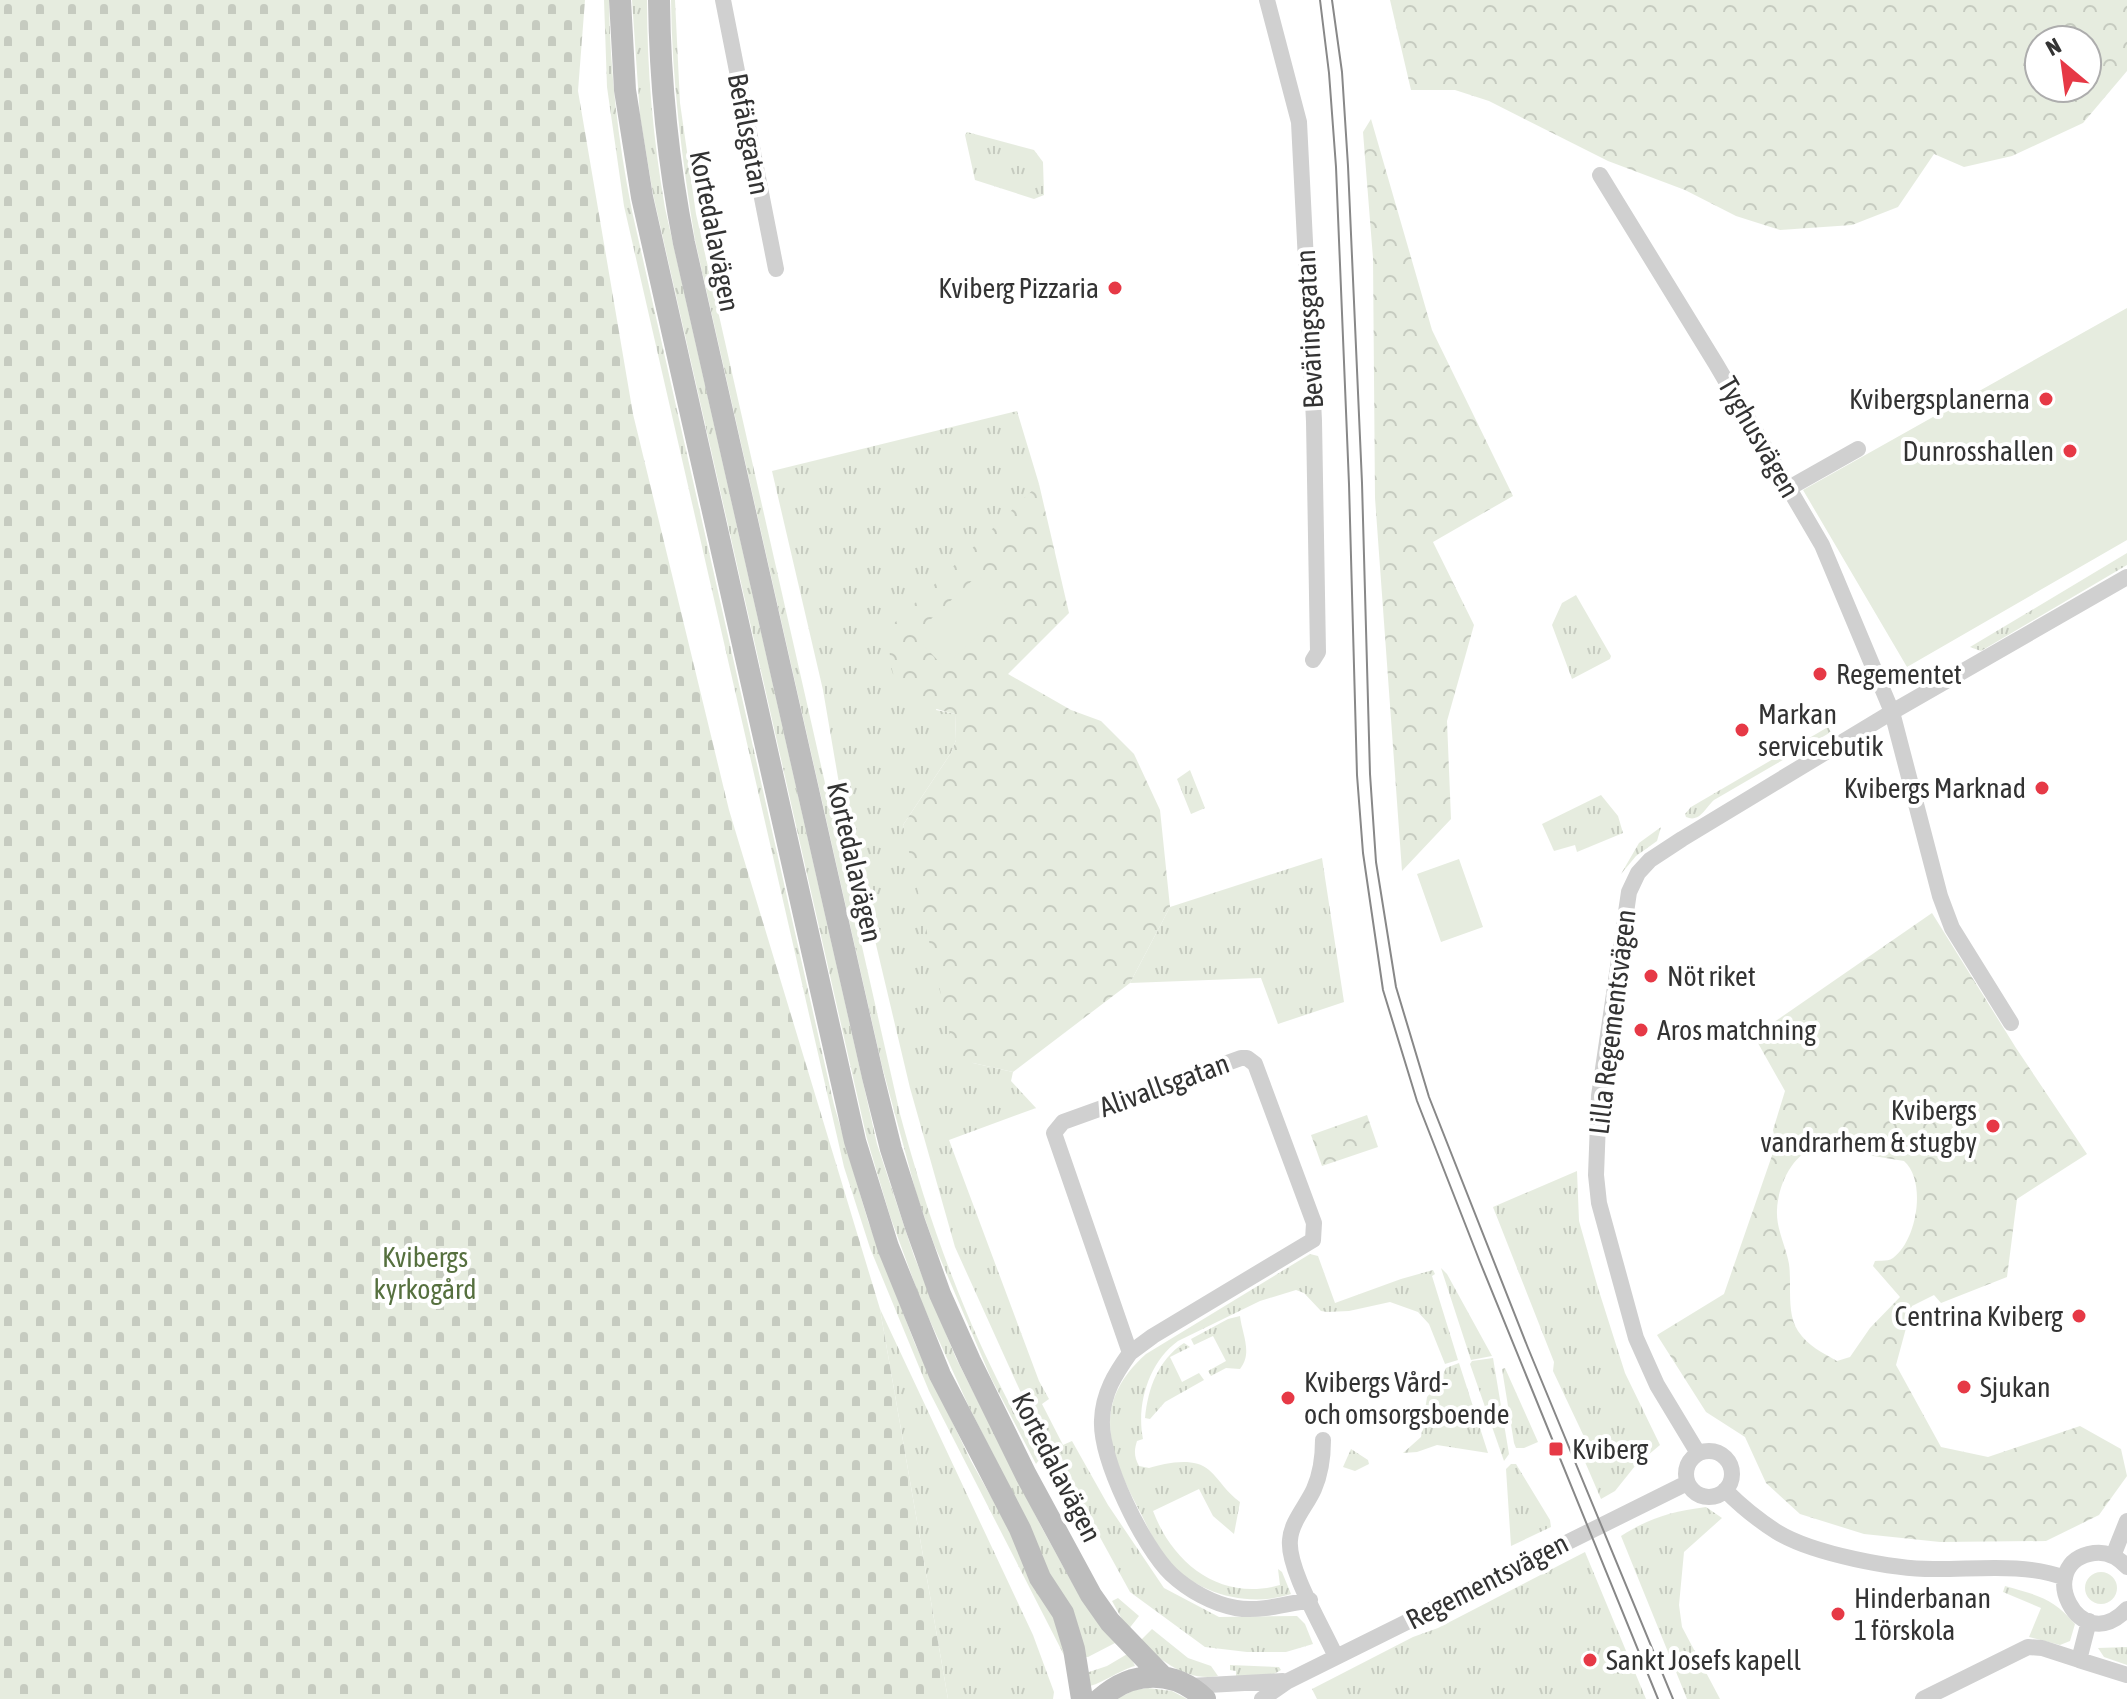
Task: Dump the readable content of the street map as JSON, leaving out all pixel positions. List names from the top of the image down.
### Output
{
  "streets": {
    "main road": ["Kortedalavägen"],
    "street": [
      "Befälsgatan",
      "Beväringsgatan",
      "Tyghusvägen",
      "Lilla Regementsvägen",
      "Alivallsgatan",
      "Regementsvägen"
    ]
  },
  "crossings": [
    ["Kortedalavägen", "Regementsvägen"],
    ["Tyghusvägen", "Lilla Regementsvägen"],
    ["Lilla Regementsvägen", "Regementsvägen"]
  ],
  "parks": ["Kvibergs kyrkogård"],
  "places": {
    "other": [
      "Kviberg Pizzaria",
      "Kvibergsplanerna",
      "Dunrosshallen",
      "Regementet",
      "Markan servicebutik",
      "Kvibergs Marknad",
      "Nöt riket",
      "Aros matchning",
      "Kvibergs vandrarhem & stugby",
      "Centrina Kviberg",
      "Sjukan",
      "Kvibergs Vård- och omsorgsboende",
      "Hinderbanan 1 förskola",
      "Sankt Josefs kapell"
    ],
    "transit": ["Kviberg"]
  },
  "north": "top left"
}
